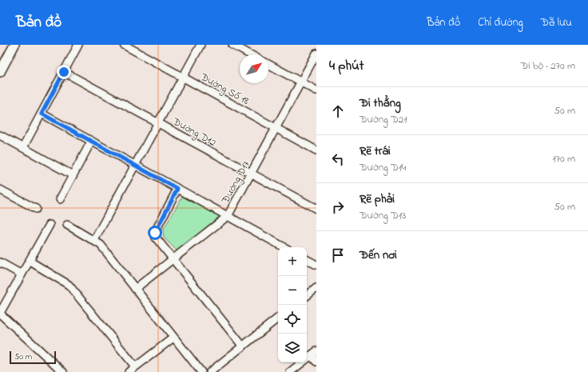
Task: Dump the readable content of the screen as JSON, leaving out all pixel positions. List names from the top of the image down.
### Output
{
  "streets": {
    "street": ["Đường Số 18", "Đường D12", "Đường D17"]
  },
  "crossings": [
    ["Đường Số 18", "Đường D17"],
    ["Đường D12", "Đường D17"]
  ],
  "scale_bar": "50 m",
  "north": "top right",
  "page": {
    "header": "Bản đồ",
    "nav": ["Bản đồ", "Chỉ đường", "Đã lưu"],
    "heading": ["4 phút", "Đi bộ · 270 m"],
    "list": [
      ["Đi thẳng", "Đường D21", "50 m"],
      ["Rẽ trái", "Đường D14", "170 m"],
      ["Rẽ phải", "Đường D13", "50 m"],
      "Đến nơi"
    ],
    "map_buttons": ["+", "−"],
    "scale": "50 m"
  }
}
